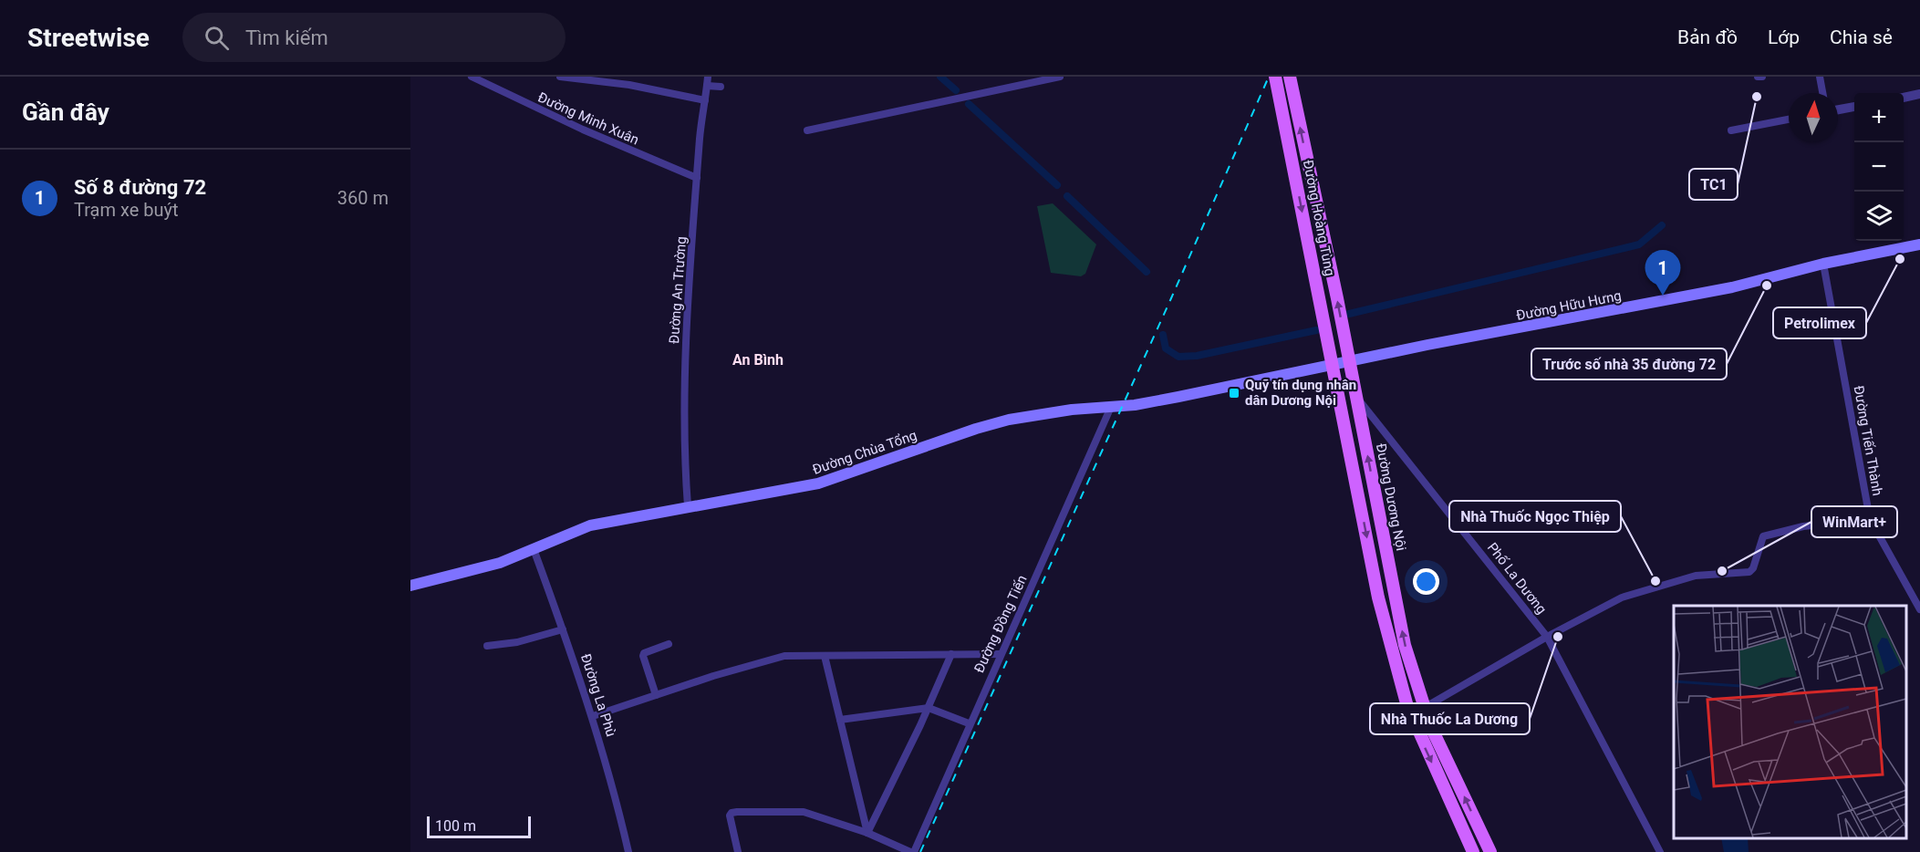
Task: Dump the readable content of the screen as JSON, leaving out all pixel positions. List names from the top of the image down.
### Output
{
  "streets": {
    "main road": [
      "Đường Hoàng Tùng",
      "Đường Hữu Hưng",
      "Đường Chùa Tổng",
      "Đường Dương Nội"
    ],
    "street": [
      "Đường Minh Xuân",
      "Đường An Trường",
      "Đường Tiến Thành",
      "Phố La Dương",
      "Đường Đồng Tiến",
      "Đường La Phù"
    ]
  },
  "crossings": [
    ["Đường Minh Xuân", "Đường An Trường"],
    ["Đường Hoàng Tùng", "Đường Hữu Hưng"],
    ["Đường Hoàng Tùng", "Đường Chùa Tổng"],
    ["Đường Hoàng Tùng", "Đường Dương Nội"],
    ["Đường An Trường", "Đường Chùa Tổng"],
    ["Đường Hữu Hưng", "Đường Tiến Thành"],
    ["Đường Hữu Hưng", "Đường Chùa Tổng"],
    ["Đường Hữu Hưng", "Đường Dương Nội"],
    ["Đường Chùa Tổng", "Đường Đồng Tiến"],
    ["Đường Chùa Tổng", "Đường La Phù"],
    ["Đường Dương Nội", "Phố La Dương"]
  ],
  "districts": ["An Bình"],
  "places": {
    "other": [
      "TC1",
      "Petrolimex",
      "Trước số nhà 35 đường 72",
      "WinMart+",
      "Nhà Thuốc Ngọc Thiệp",
      "Nhà Thuốc La Dương"
    ],
    "transit": ["Quỹ tín dụng nhân dân Dương Nội"]
  },
  "scale_bar": "100 m",
  "north": "top",
  "page": {
    "header": "Streetwise",
    "search": "Tìm kiếm",
    "nav": ["Bản đồ", "Lớp", "Chia sẻ"],
    "heading": "Gần đây",
    "map_buttons": ["+", "−"],
    "list": [
      {
        "mark": "1",
        "name": "Số 8 đường 72",
        "note": "Trạm xe buýt",
        "value": "360 m"
      }
    ],
    "pins": "1",
    "scale": "100 m"
  }
}
